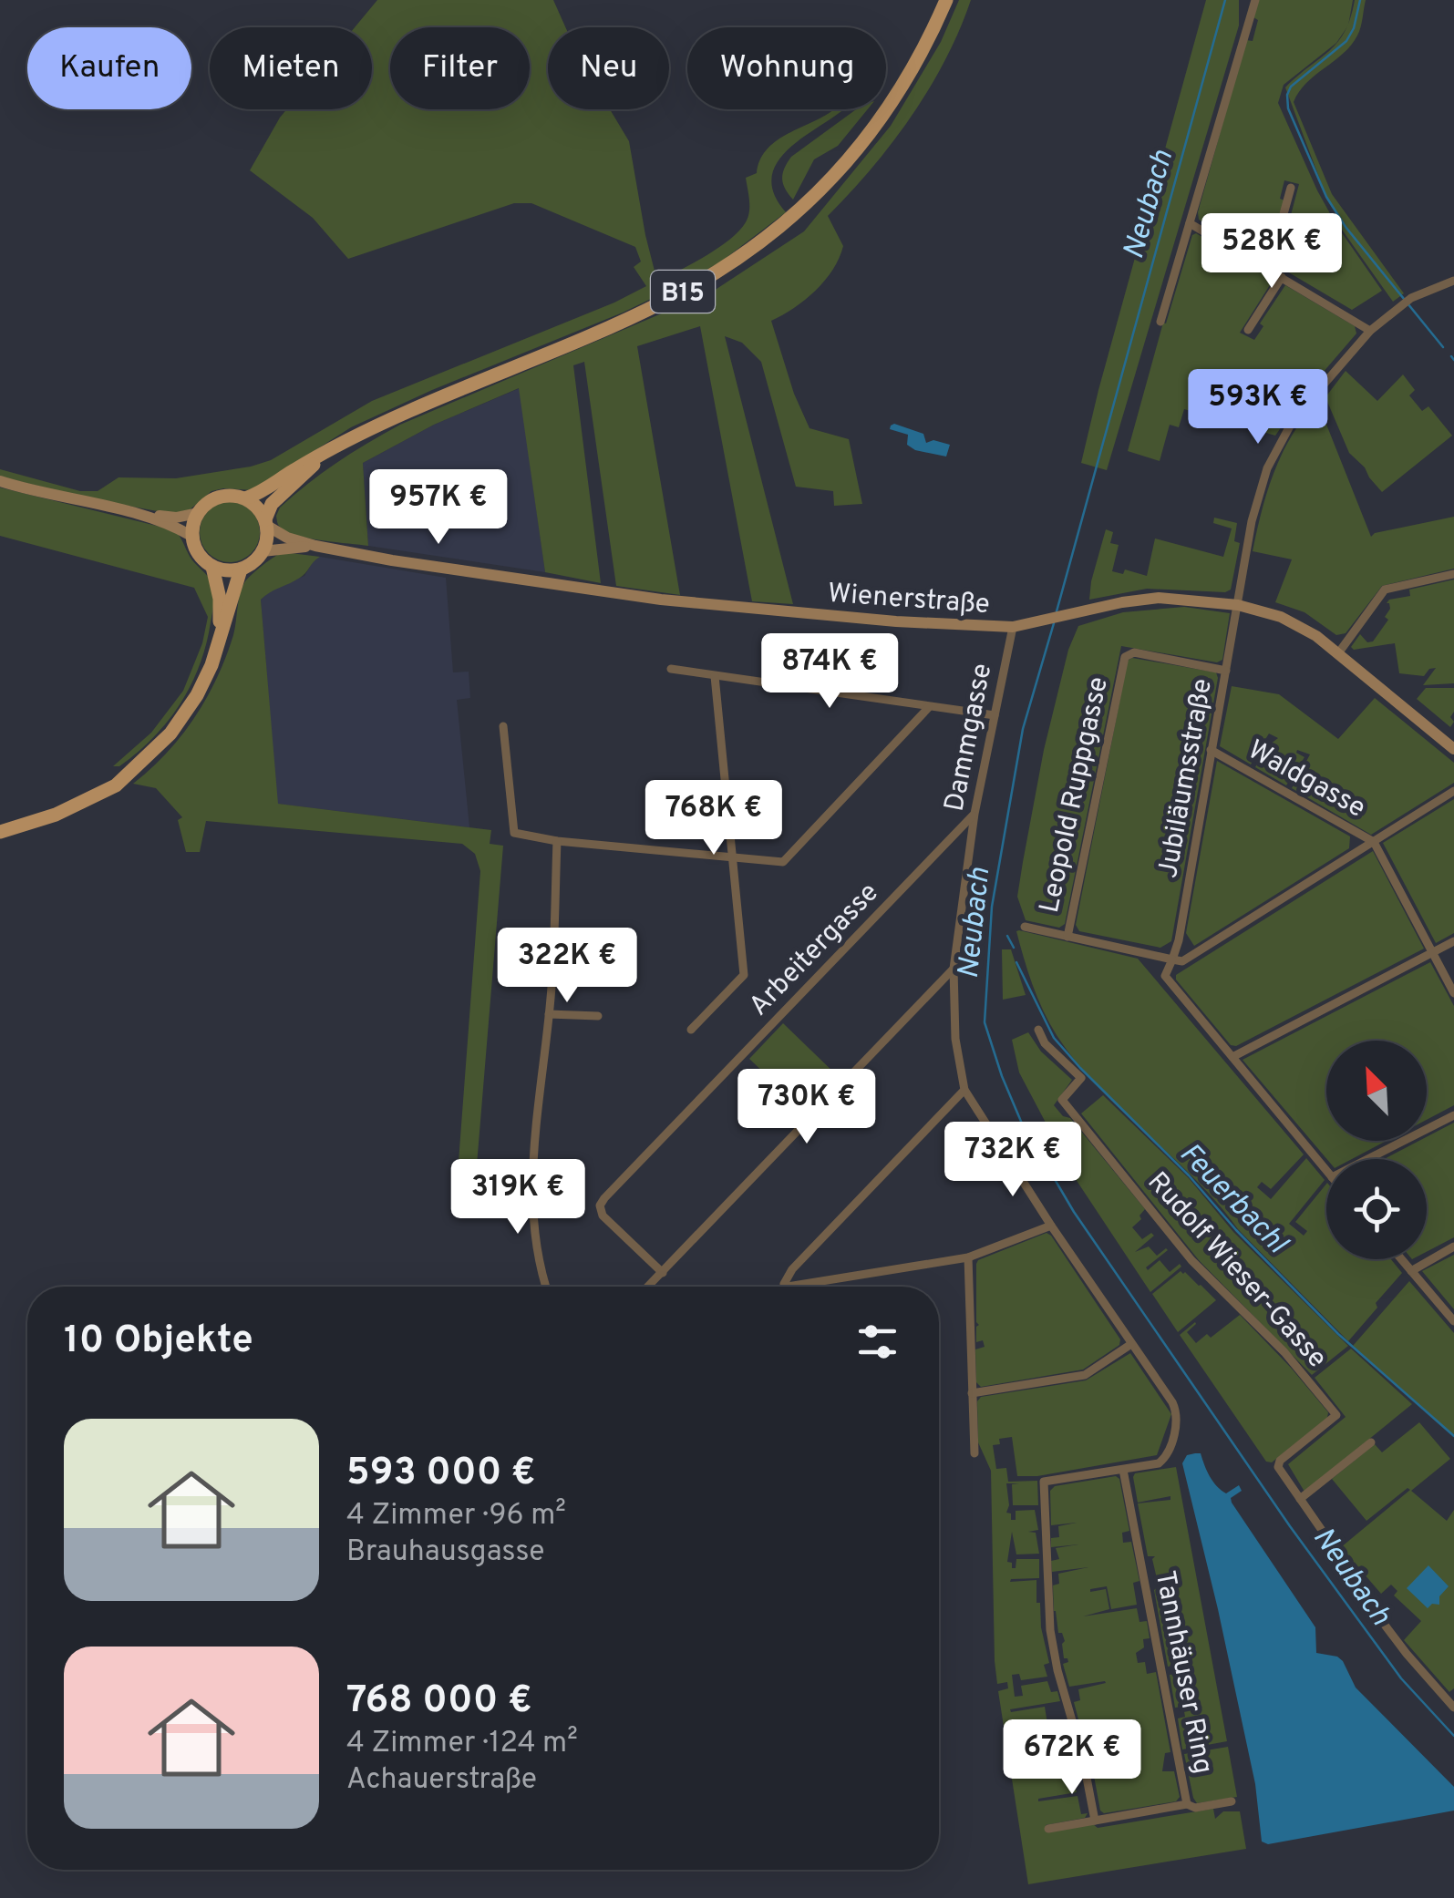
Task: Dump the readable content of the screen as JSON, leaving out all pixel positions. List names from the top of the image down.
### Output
{
  "streets": {
    "main road": ["B15"],
    "street": [
      "Wienerstraße",
      "Dammgasse",
      "Jubiläumsstraße",
      "Waldgasse",
      "Leopold Ruppgasse",
      "Arbeitergasse",
      "Rudolf Wieser-Gasse",
      "Tannhäuser Ring"
    ]
  },
  "crossings": [
    ["B15", "Wienerstraße"],
    ["Wienerstraße", "Dammgasse"],
    ["Wienerstraße", "Jubiläumsstraße"],
    ["Dammgasse", "Arbeitergasse"],
    ["Dammgasse", "Tannhäuser Ring"],
    ["Jubiläumsstraße", "Waldgasse"],
    ["Jubiläumsstraße", "Leopold Ruppgasse"]
  ],
  "water": ["Neubach", "Feuerbachl"],
  "north": "top left",
  "page": {
    "chip": [
      "Kaufen",
      "Mieten",
      "Filter",
      "Neu",
      "Wohnung"
    ],
    "price": [
      "528K €",
      "593K €",
      "957K €",
      "874K €",
      "768K €",
      "322K €",
      "730K €",
      "732K €",
      "319K €",
      "672K €"
    ],
    "heading": "10 Objekte",
    "list": [
      {
        "name": "593 000 €",
        "note": "4 Zimmer · 96 m² · Brauhausgasse"
      },
      {
        "name": "768 000 €",
        "note": "4 Zimmer · 124 m² · Achauerstraße"
      }
    ]
  }
}
